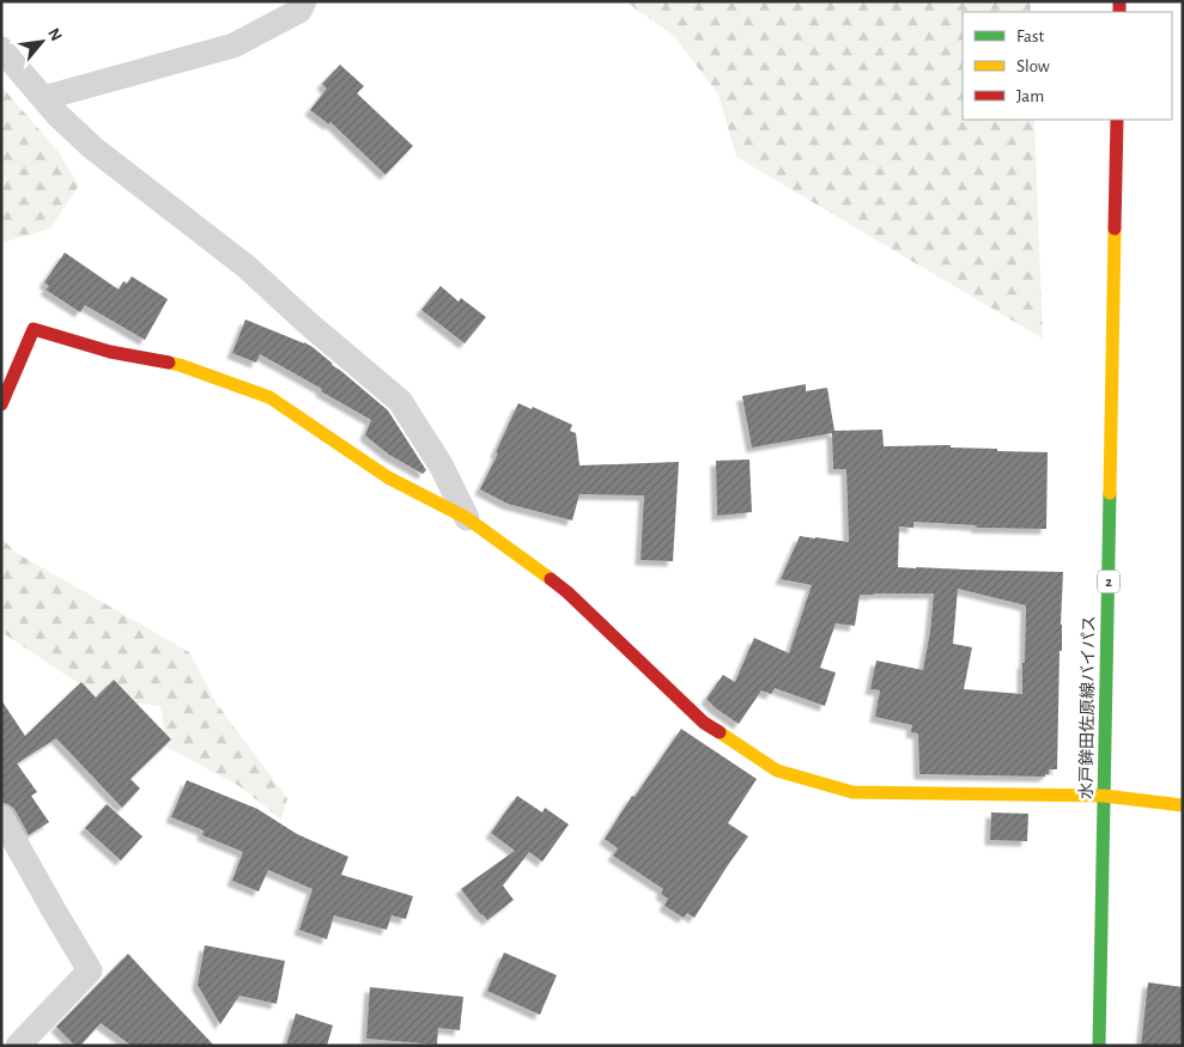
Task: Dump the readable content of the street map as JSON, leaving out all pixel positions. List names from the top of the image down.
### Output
{
  "streets": {
    "street": ["2", "水戸鉾田佐原線バイパス"]
  },
  "legend": ["Fast", "Slow", "Jam"],
  "north": "top right"
}
